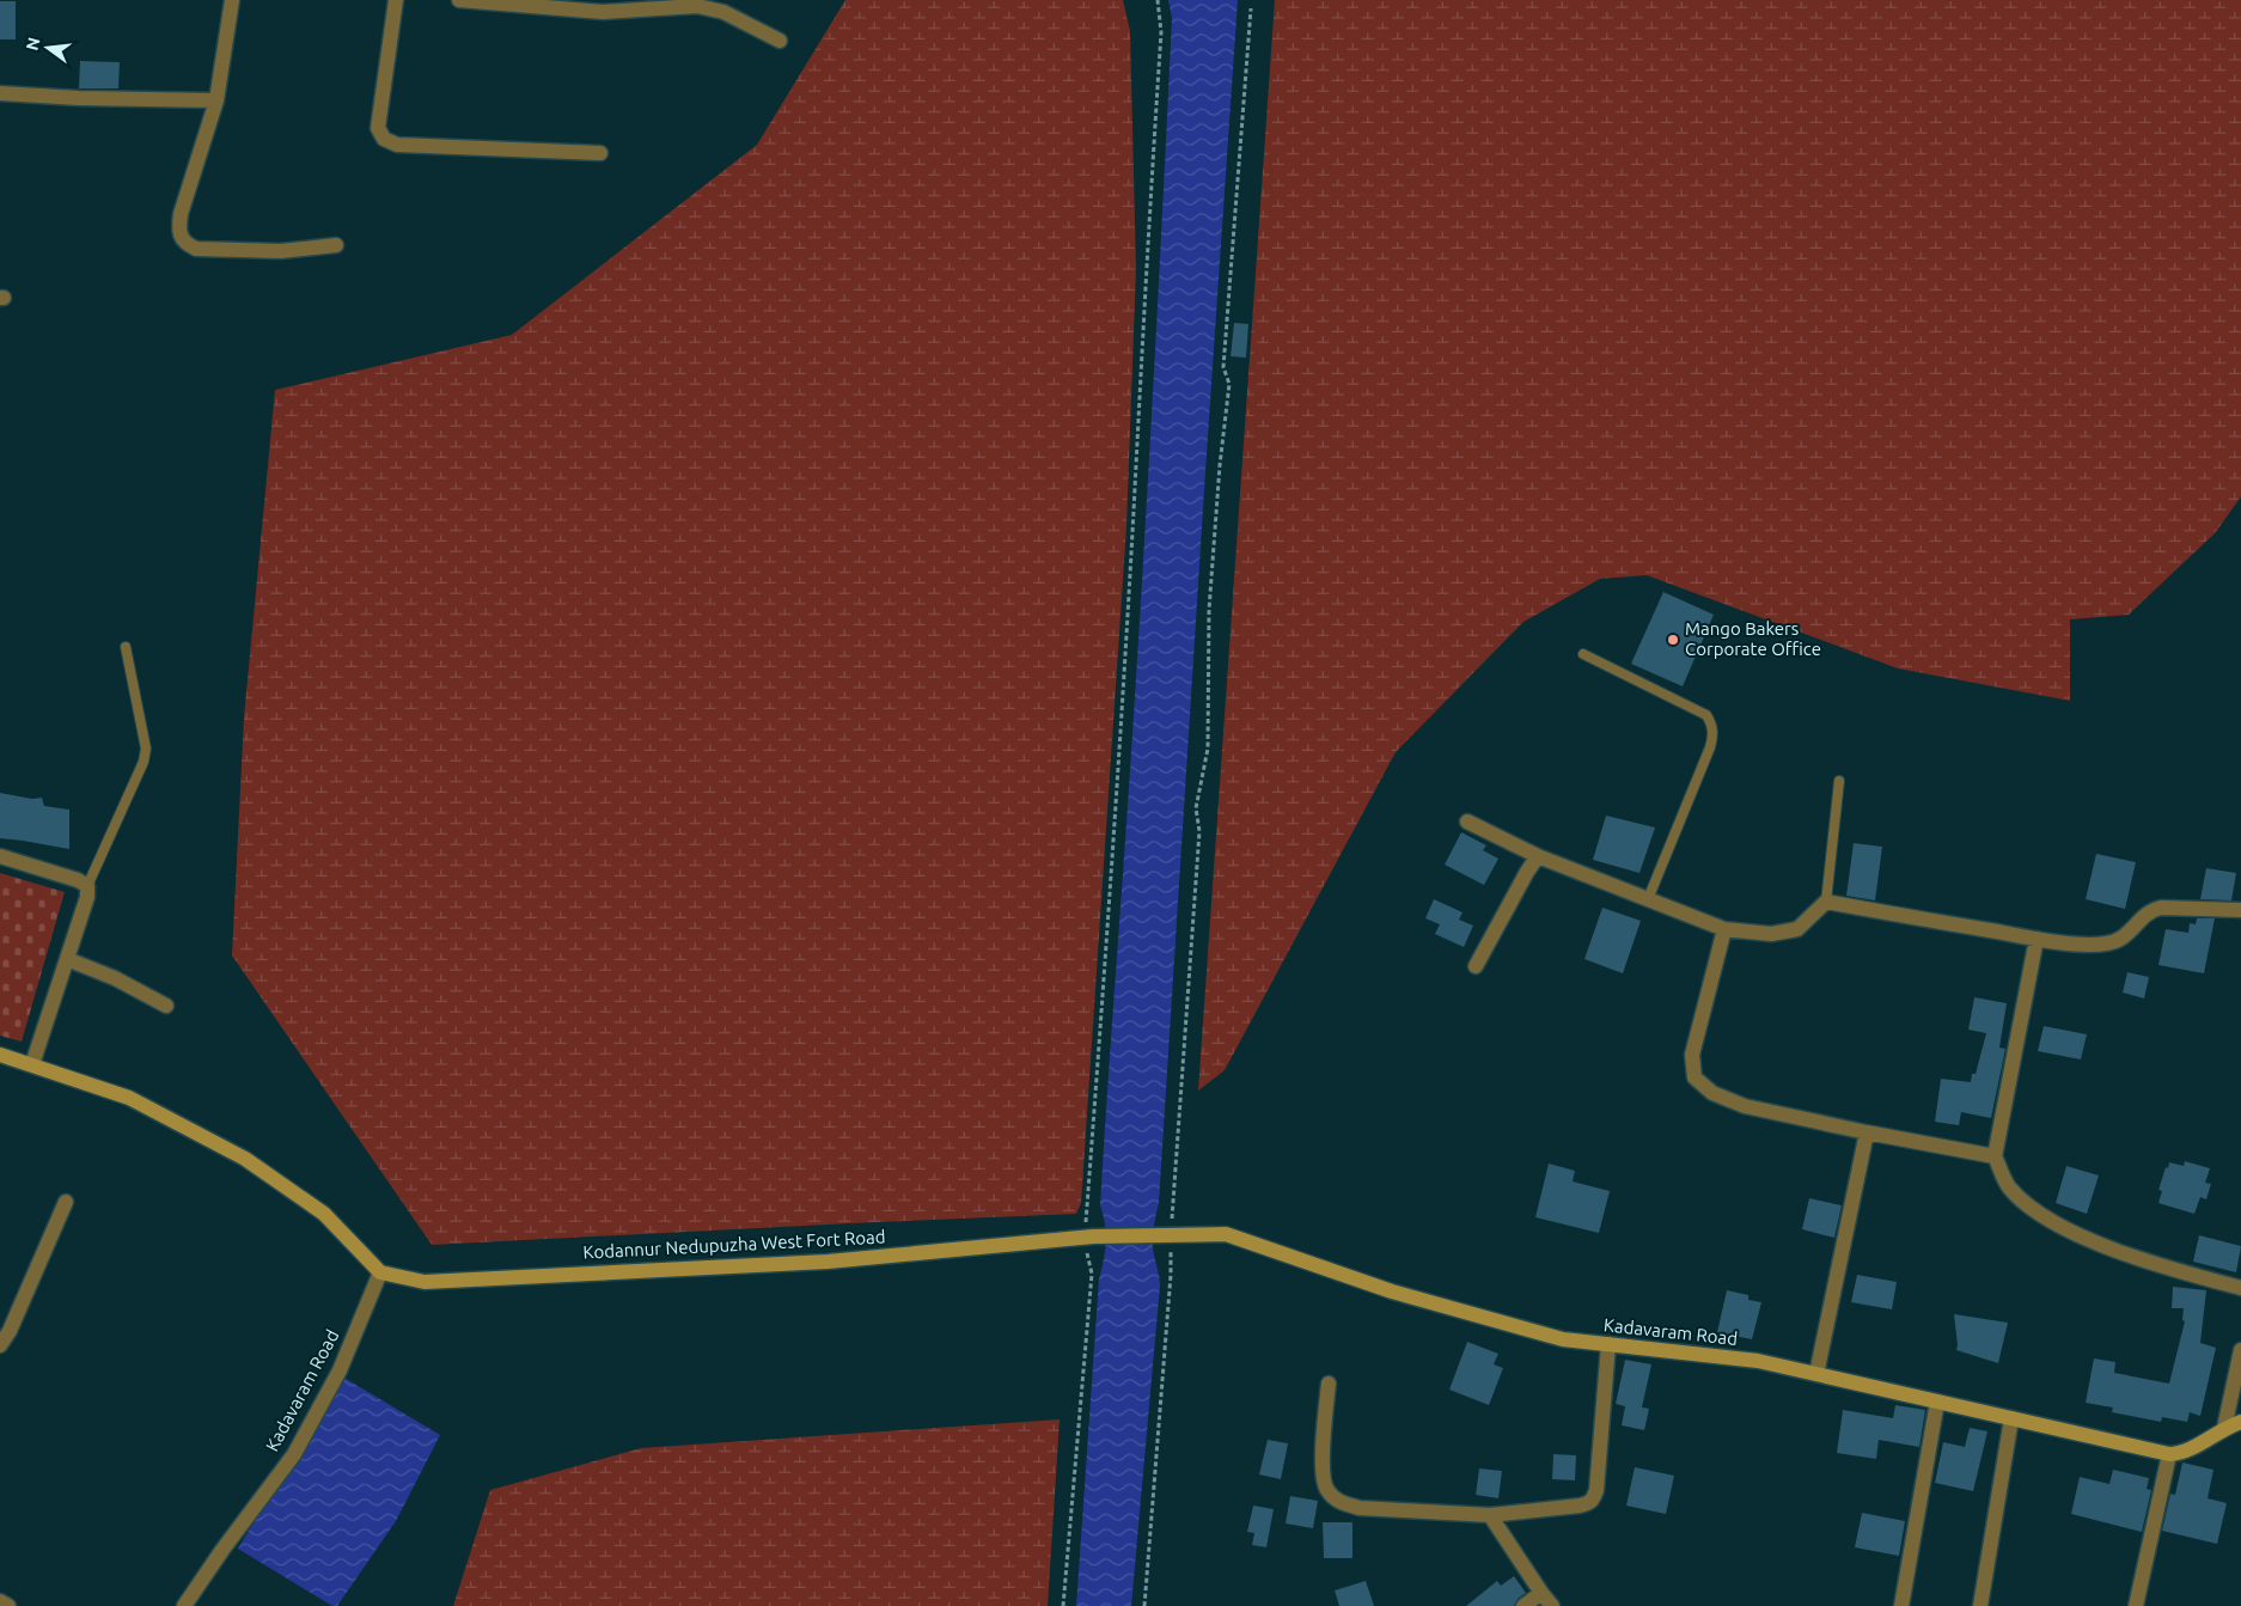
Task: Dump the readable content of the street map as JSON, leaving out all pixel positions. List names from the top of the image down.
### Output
{
  "streets": {
    "main road": ["Kodannur Nedupuzha West Fort Road", "Kadavaram Road"]
  },
  "crossings": [
    ["Kodannur Nedupuzha West Fort Road", "Kadavaram Road"]
  ],
  "places": ["Mango Bakers Corporate Office"],
  "north": "left"
}
